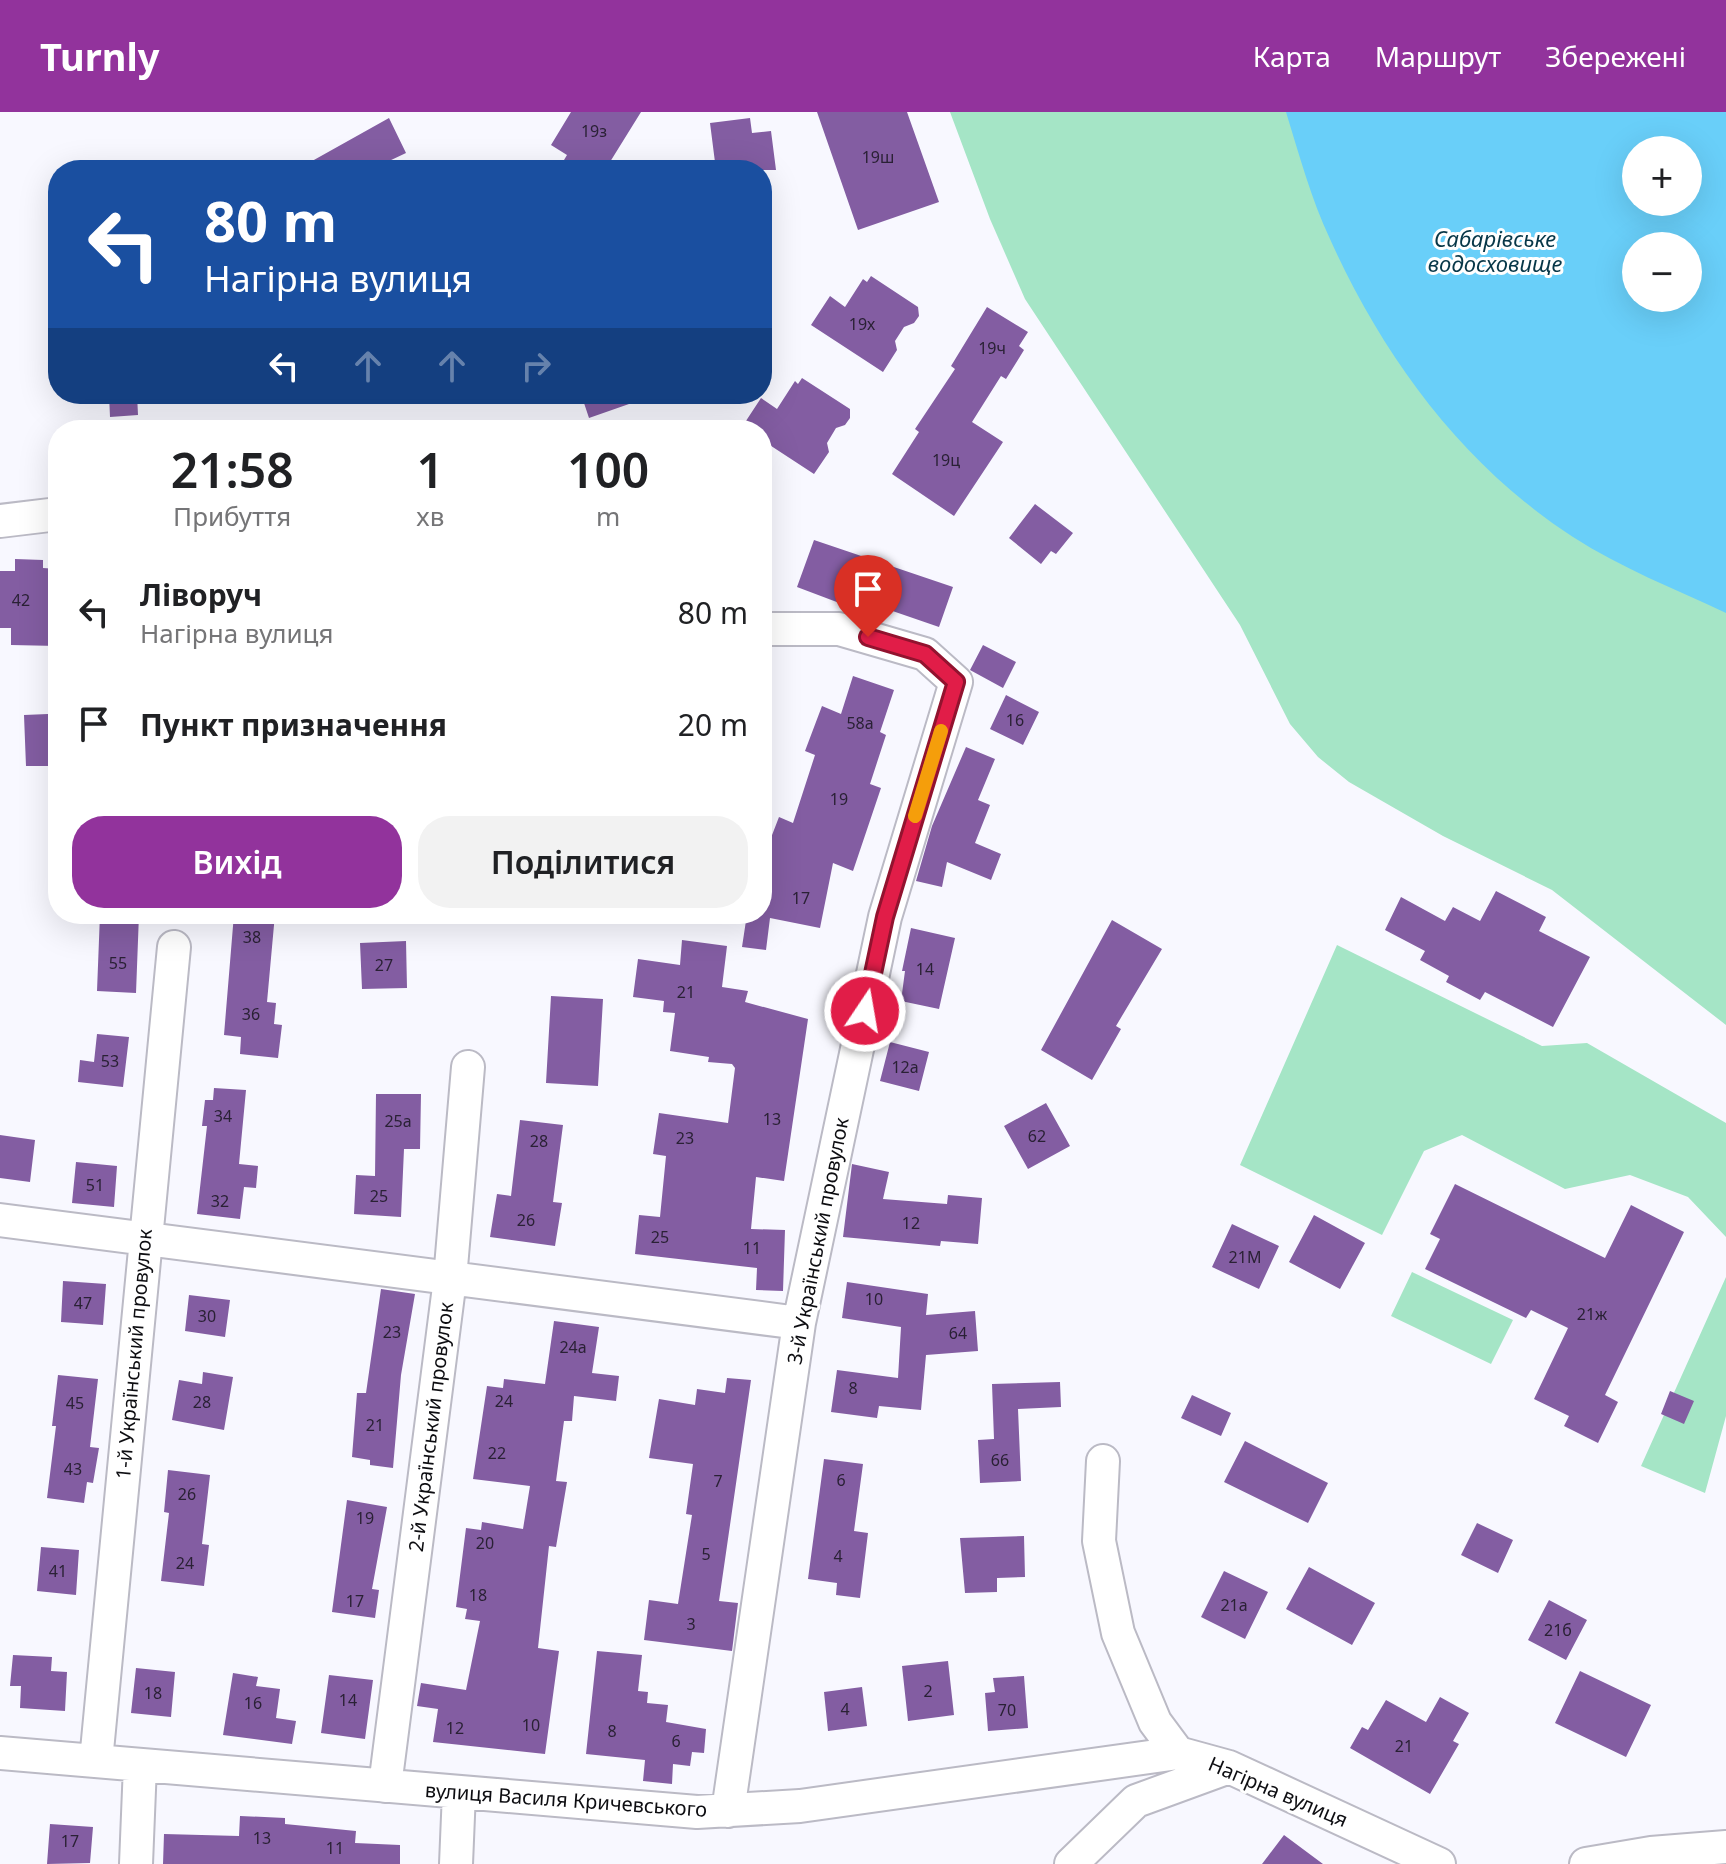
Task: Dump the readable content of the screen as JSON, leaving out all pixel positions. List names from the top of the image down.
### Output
{
  "streets": {
    "street": [
      "3-й Український провулок",
      "1-й Український провулок",
      "2-й Український провулок",
      "Нагірна вулиця",
      "вулиця Василя Кричевського"
    ]
  },
  "crossings": [
    ["3-й Український провулок", "вулиця Василя Кричевського"],
    ["1-й Український провулок", "вулиця Василя Кричевського"],
    ["2-й Український провулок", "вулиця Василя Кричевського"],
    ["Нагірна вулиця", "вулиця Василя Кричевського"]
  ],
  "water": ["Сабарівське водосховище"],
  "house_numbers": [
    "19з",
    "19ш",
    "19х",
    "19ч",
    "19ц",
    "42",
    "16",
    "58а",
    "19",
    "17",
    "38",
    "55",
    "27",
    "14",
    "21",
    "36",
    "53",
    "12а",
    "34",
    "13",
    "25а",
    "62",
    "23",
    "28",
    "51",
    "25",
    "32",
    "26",
    "12",
    "25",
    "11",
    "21М",
    "10",
    "47",
    "21ж",
    "30",
    "23",
    "64",
    "24а",
    "8",
    "24",
    "28",
    "45",
    "21",
    "22",
    "66",
    "43",
    "6",
    "7",
    "26",
    "19",
    "20",
    "5",
    "4",
    "24",
    "41",
    "18",
    "17",
    "21а",
    "3",
    "21б",
    "2",
    "18",
    "14",
    "16",
    "4",
    "70",
    "10",
    "12",
    "8",
    "6",
    "21",
    "13",
    "17",
    "11"
  ],
  "page": {
    "header": "Turnly",
    "nav": ["Карта", "Маршрут", "Збережені"],
    "map_buttons": ["+", "−"],
    "turn": ["80 m", "Нагірна вулиця"],
    "eta": [
      "21:58",
      "Прибуття",
      "1",
      "хв",
      "100",
      "m"
    ],
    "list": [
      {
        "name": "Ліворуч",
        "note": "Нагірна вулиця",
        "value": "80 m"
      },
      {
        "name": "Пункт призначення",
        "value": "20 m"
      }
    ],
    "buttons": ["Вихід", "Поділитися"]
  }
}
